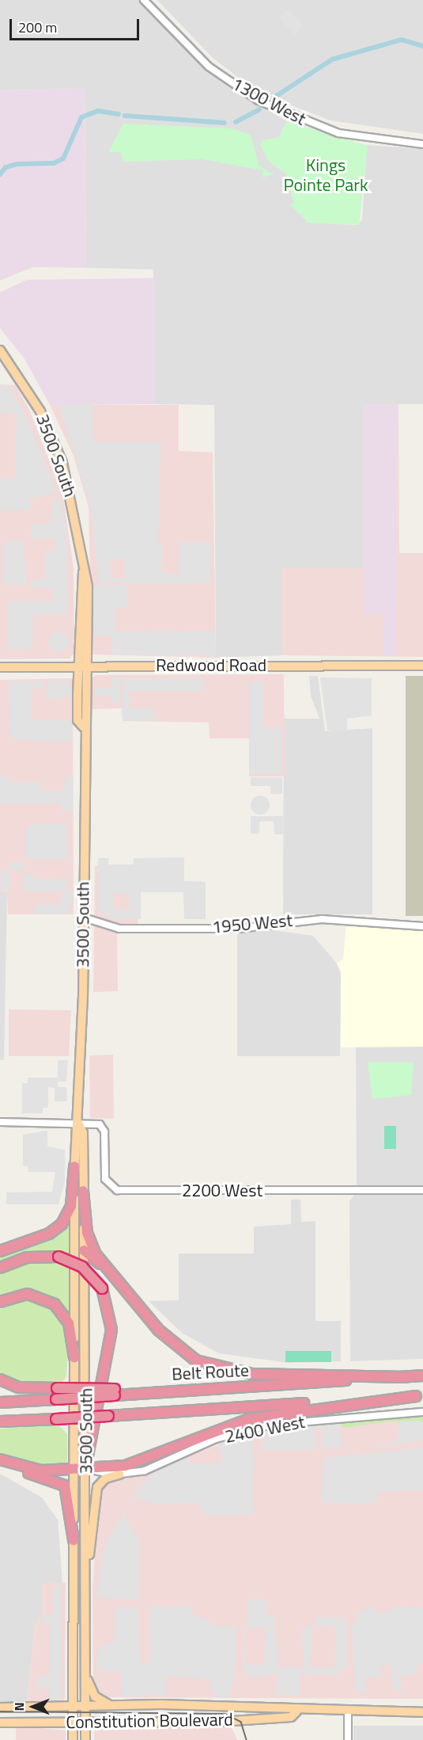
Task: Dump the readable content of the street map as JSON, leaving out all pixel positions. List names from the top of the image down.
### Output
{
  "streets": {
    "highway": ["Belt Route"],
    "main road": ["3500 South", "Redwood Road", "Constitution Boulevard"],
    "street": [
      "1300 West",
      "1950 West",
      "2200 West",
      "2400 West"
    ]
  },
  "crossings": [
    ["3500 South", "Redwood Road"],
    ["3500 South", "1950 West"],
    ["3500 South", "2200 West"],
    ["3500 South", "2400 West"],
    ["3500 South", "Constitution Boulevard"]
  ],
  "parks": ["Kings Pointe Park"],
  "scale_bar": "200 m",
  "north": "left"
}
